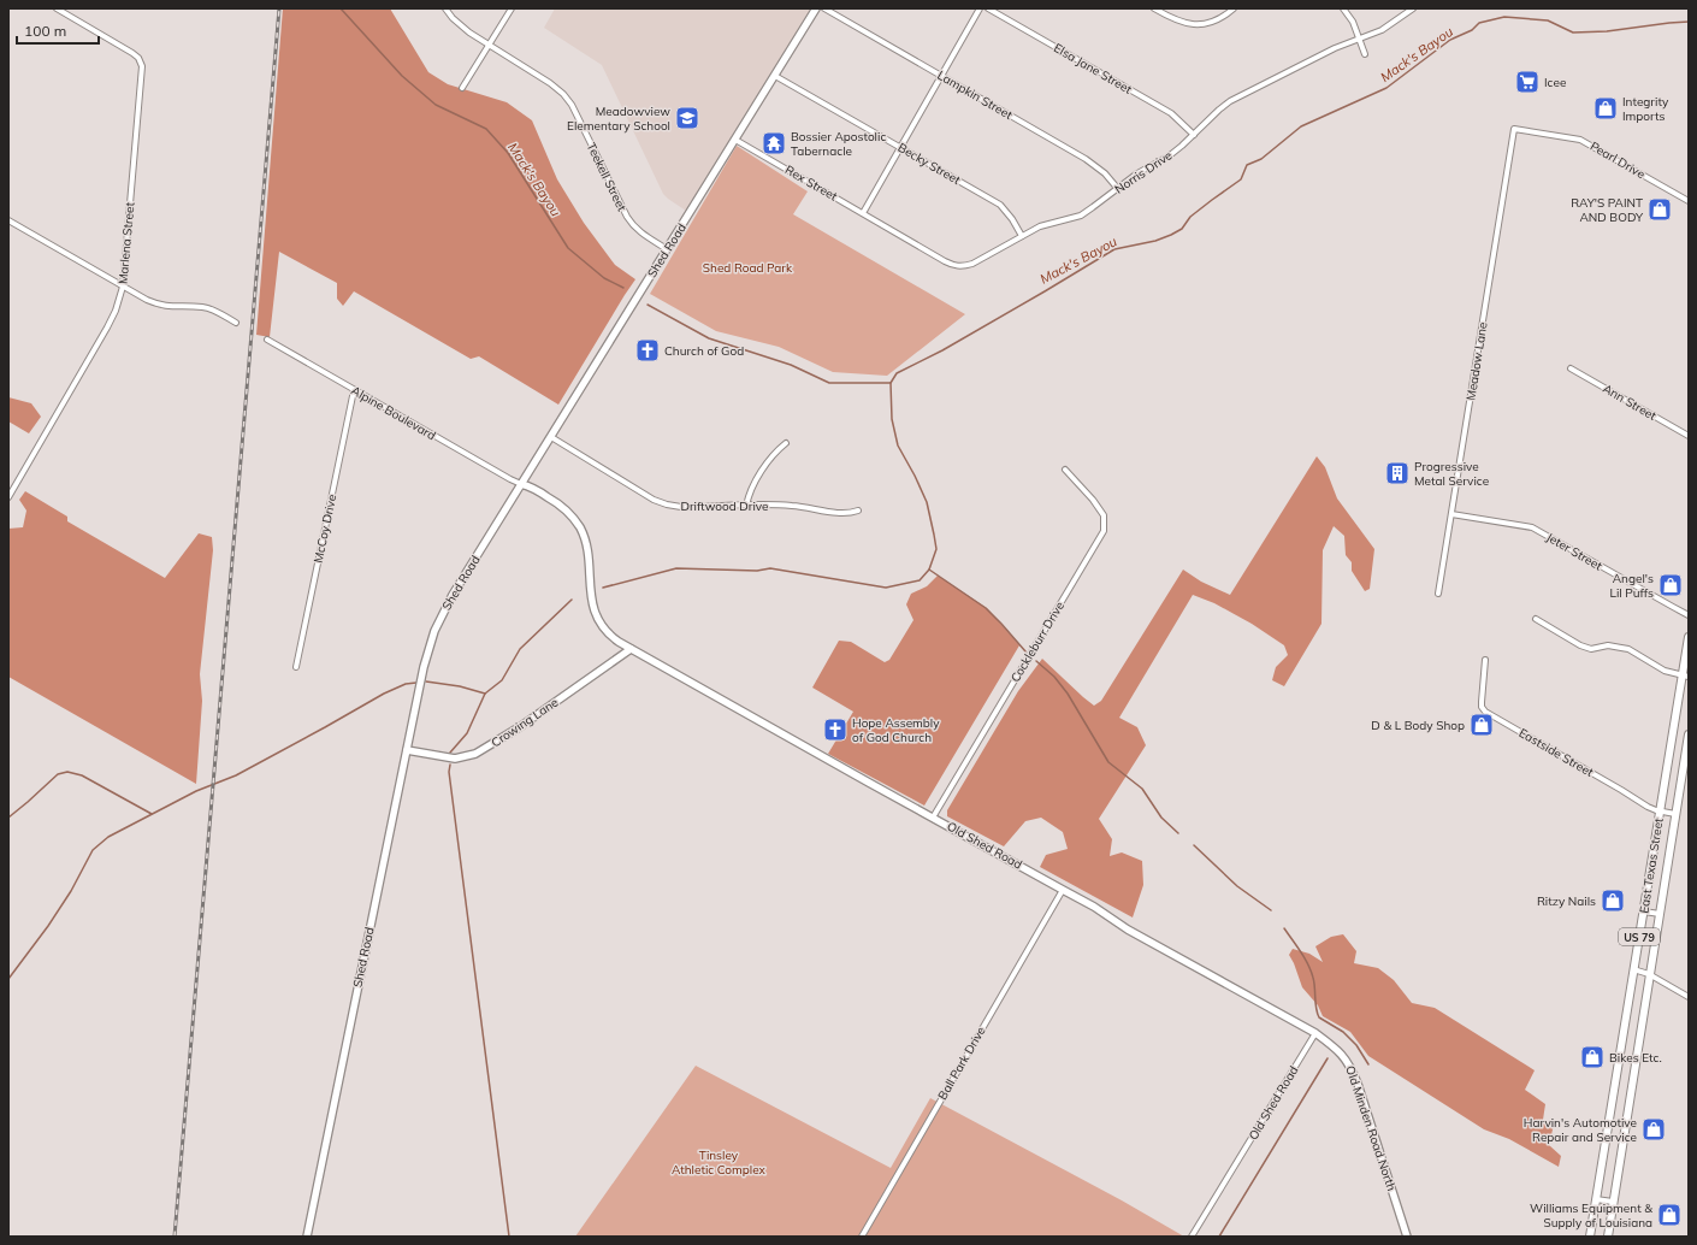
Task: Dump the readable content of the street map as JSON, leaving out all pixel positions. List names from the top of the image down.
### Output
{
  "streets": {
    "main road": ["East Texas Street", "US 79"],
    "street": [
      "Elsa Jane Street",
      "Lampkin Street",
      "Pearl Drive",
      "Becky Street",
      "Norris Drive",
      "Teekell Street",
      "Rex Street",
      "Marlena Street",
      "Shed Road",
      "Meadow Lane",
      "Ann Street",
      "Alpine Boulevard",
      "Driftwood Drive",
      "McCoy Drive",
      "Jeter Street",
      "Cockleburr Drive",
      "Crowing Lane",
      "Eastside Street",
      "Old Shed Road",
      "Ball Park Drive",
      "Old Minden Road North"
    ]
  },
  "crossings": [
    ["Elsa Jane Street", "Norris Drive"],
    ["Lampkin Street", "Norris Drive"],
    ["Pearl Drive", "Meadow Lane"],
    ["Becky Street", "Norris Drive"],
    ["Becky Street", "Shed Road"],
    ["Norris Drive", "Rex Street"],
    ["Teekell Street", "Shed Road"],
    ["Rex Street", "Shed Road"],
    ["Shed Road", "Alpine Boulevard"],
    ["Shed Road", "Driftwood Drive"],
    ["Shed Road", "Crowing Lane"],
    ["Shed Road", "Old Shed Road"],
    ["Meadow Lane", "Jeter Street"],
    ["Alpine Boulevard", "McCoy Drive"],
    ["Alpine Boulevard", "Old Shed Road"],
    ["Cockleburr Drive", "Old Shed Road"],
    ["Crowing Lane", "Old Shed Road"],
    ["Eastside Street", "East Texas Street"],
    ["Old Shed Road", "Ball Park Drive"],
    ["Old Shed Road", "Old Minden Road North"]
  ],
  "water": ["Mack's Bayou"],
  "parks": ["Shed Road Park", "Tinsley Athletic Complex"],
  "places": {
    "supermarket": ["Icee"],
    "shop": [
      "Integrity Imports",
      "RAY'S PAINT AND BODY",
      "Angel's Lil Puffs",
      "D & L Body Shop",
      "Ritzy Nails",
      "Bikes Etc.",
      "Harvin's Automotive Repair and Service",
      "Williams Equipment & Supply of Louisiana"
    ],
    "school or university": ["Meadowview Elementary School"],
    "temple": ["Bossier Apostolic Tabernacle"],
    "church": ["Church of God", "Hope Assembly of God Church"],
    "building": ["Progressive Metal Service"]
  },
  "scale_bar": "100 m"
}
